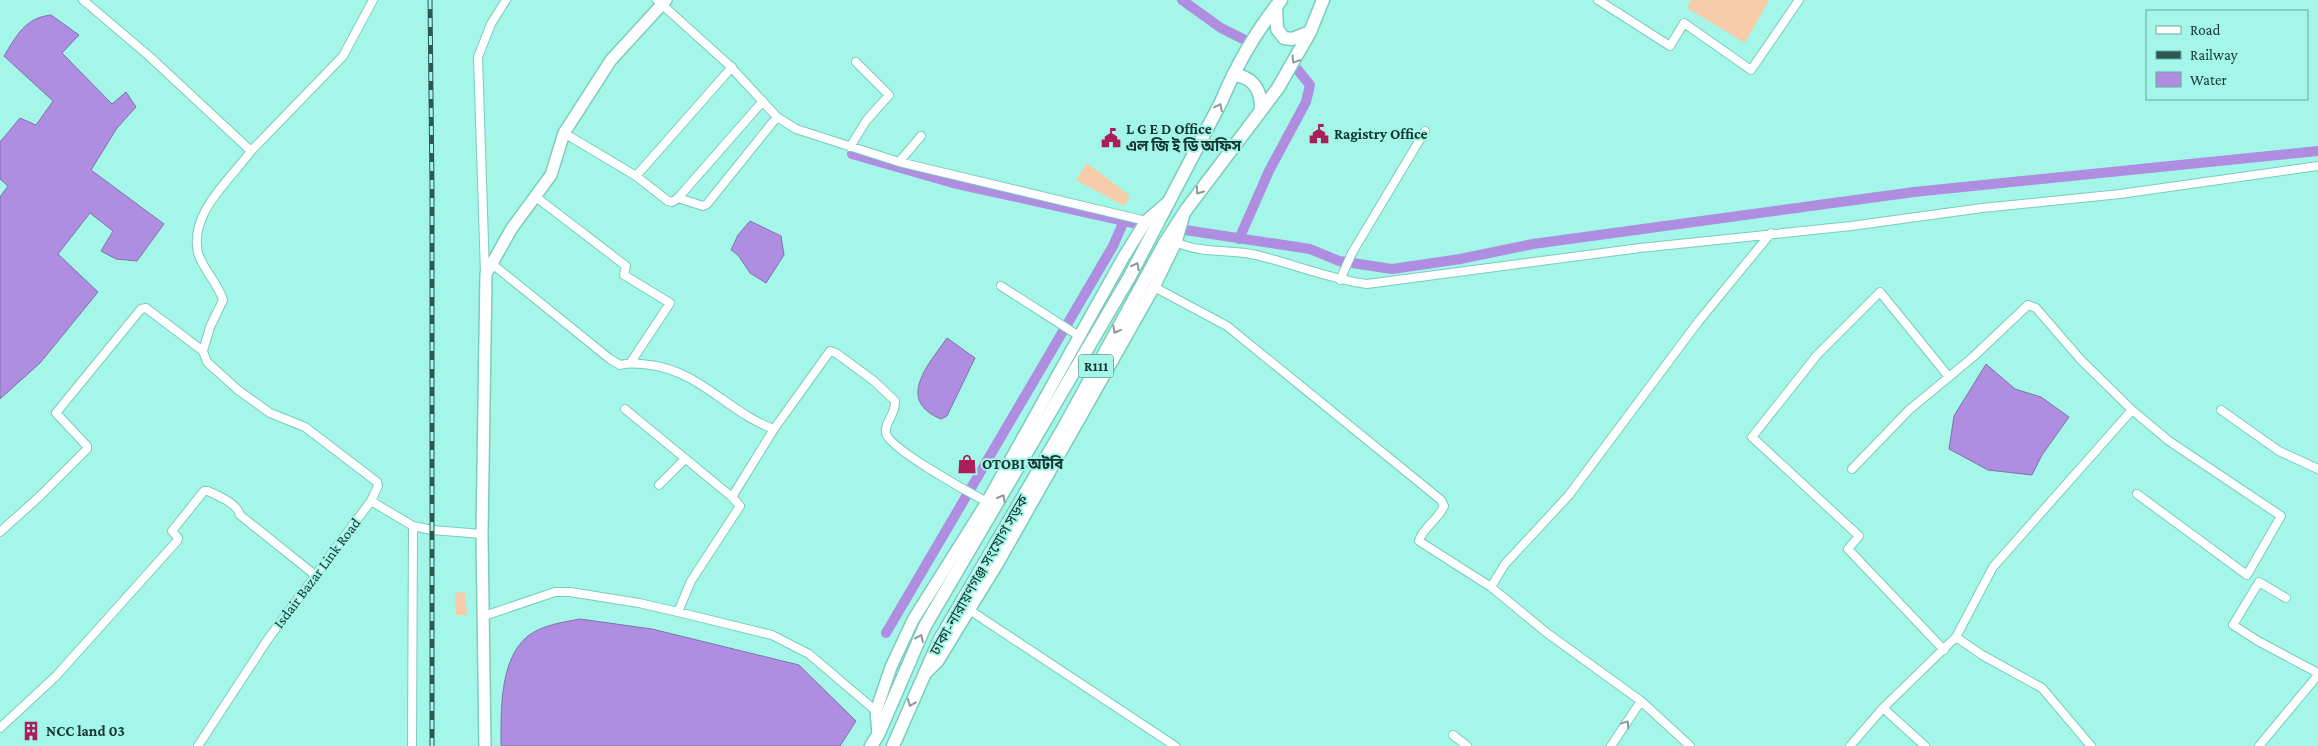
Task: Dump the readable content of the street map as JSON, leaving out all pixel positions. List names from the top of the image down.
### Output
{
  "streets": {
    "main road": ["R111", "ঢাকা-নারায়ণগঞ্জ সংযোগ সড়ক"],
    "street": ["Isdair Bazar Link Road"]
  },
  "places": {
    "public building": ["Ragistry Office", "L G E D Office এল জি ই ডি অফিস"],
    "shop": ["OTOBI অটবি"],
    "building": ["NCC land 03"]
  },
  "legend": ["Road", "Railway", "Water"]
}
